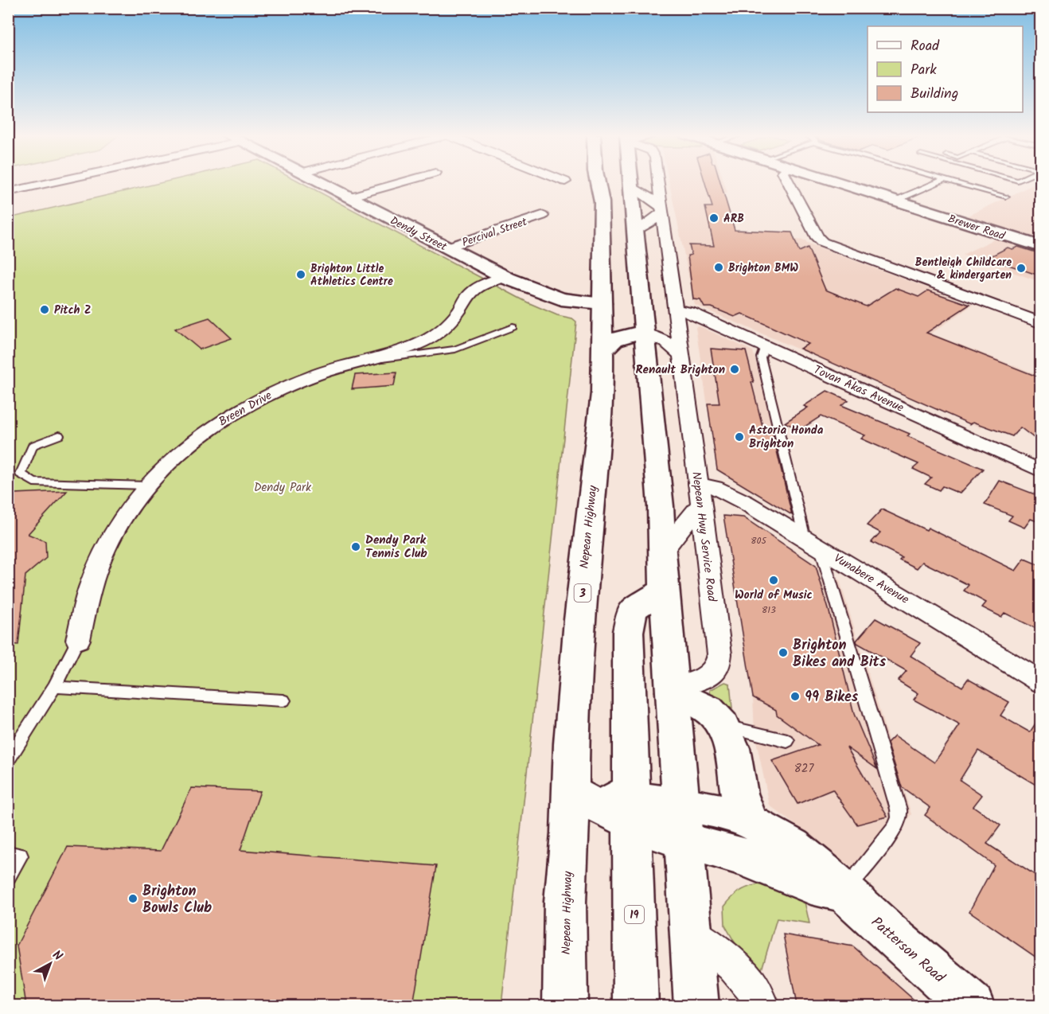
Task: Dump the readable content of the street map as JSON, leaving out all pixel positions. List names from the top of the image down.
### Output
{
  "streets": {
    "main road": [
      "Brewer Road",
      "Dendy Street",
      "Nepean Highway",
      "3",
      "19",
      "Patterson Road"
    ],
    "street": [
      "Percival Street",
      "Tovan Akas Avenue",
      "Breen Drive",
      "Nepean Hwy Service Road",
      "Vunabere Avenue"
    ]
  },
  "crossings": [
    ["Percival Street", "Dendy Street"],
    ["Dendy Street", "Breen Drive"],
    ["Dendy Street", "Nepean Highway"],
    ["Tovan Akas Avenue", "Nepean Hwy Service Road"],
    ["Nepean Highway", "Nepean Hwy Service Road"],
    ["Nepean Highway", "19"],
    ["Nepean Highway", "Patterson Road"],
    ["Nepean Hwy Service Road", "Vunabere Avenue"]
  ],
  "parks": ["Dendy Park"],
  "places": [
    "ARB",
    "Brighton BMW",
    "Bentleigh Childcare & kindergarten",
    "Brighton Little Athletics Centre",
    "Pitch Z",
    "Renault Brighton",
    "Astoria Honda Brighton",
    "Dendy Park Tennis Club",
    "World of Music",
    "Brighton Bikes and Bits",
    "99 Bikes",
    "Brighton Bowls Club"
  ],
  "house_numbers": ["805", "813", "827"],
  "legend": ["Road", "Park", "Building"],
  "north": "top right"
}
